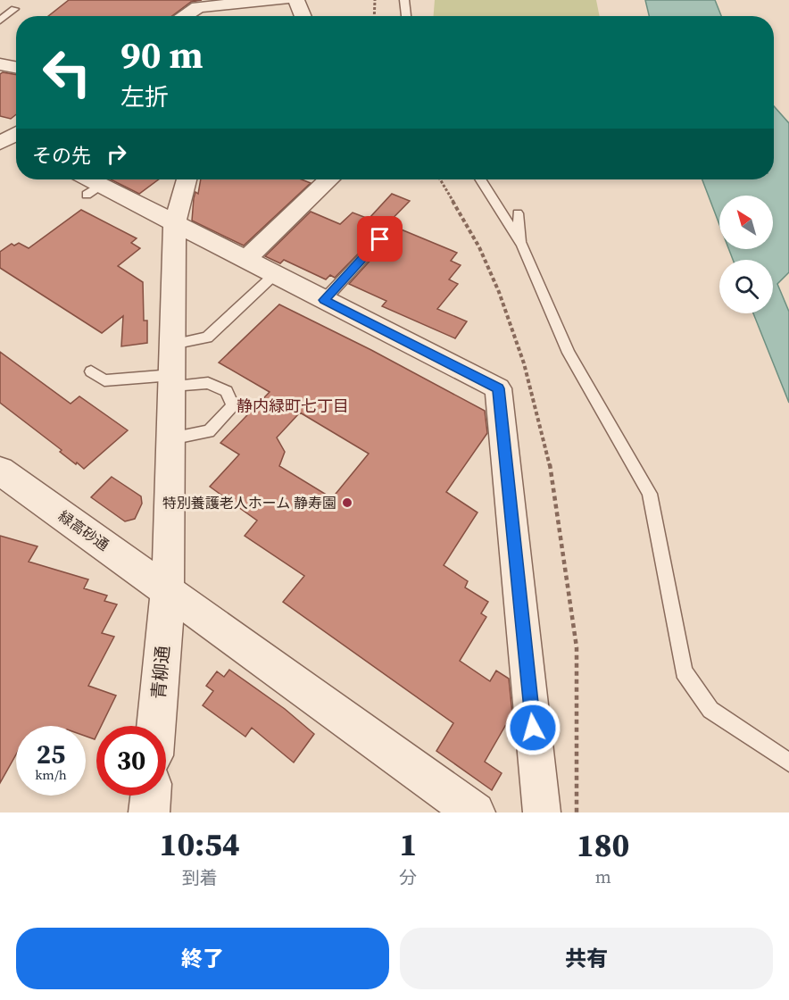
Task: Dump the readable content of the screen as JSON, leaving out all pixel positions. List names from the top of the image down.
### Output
{
  "streets": {
    "street": ["緑高砂通", "青柳通"]
  },
  "crossings": [
    ["緑高砂通", "青柳通"]
  ],
  "districts": ["静内緑町七丁目"],
  "places": ["特別養護老人ホーム 静寿園"],
  "north": "top left",
  "page": {
    "turn": ["90 m", "左折"],
    "then": "その先",
    "speed": "25 km/h",
    "limit": "30",
    "eta": [
      "10:54",
      "到着",
      "1",
      "分",
      "180",
      "m"
    ],
    "buttons": ["終了", "共有"]
  }
}
